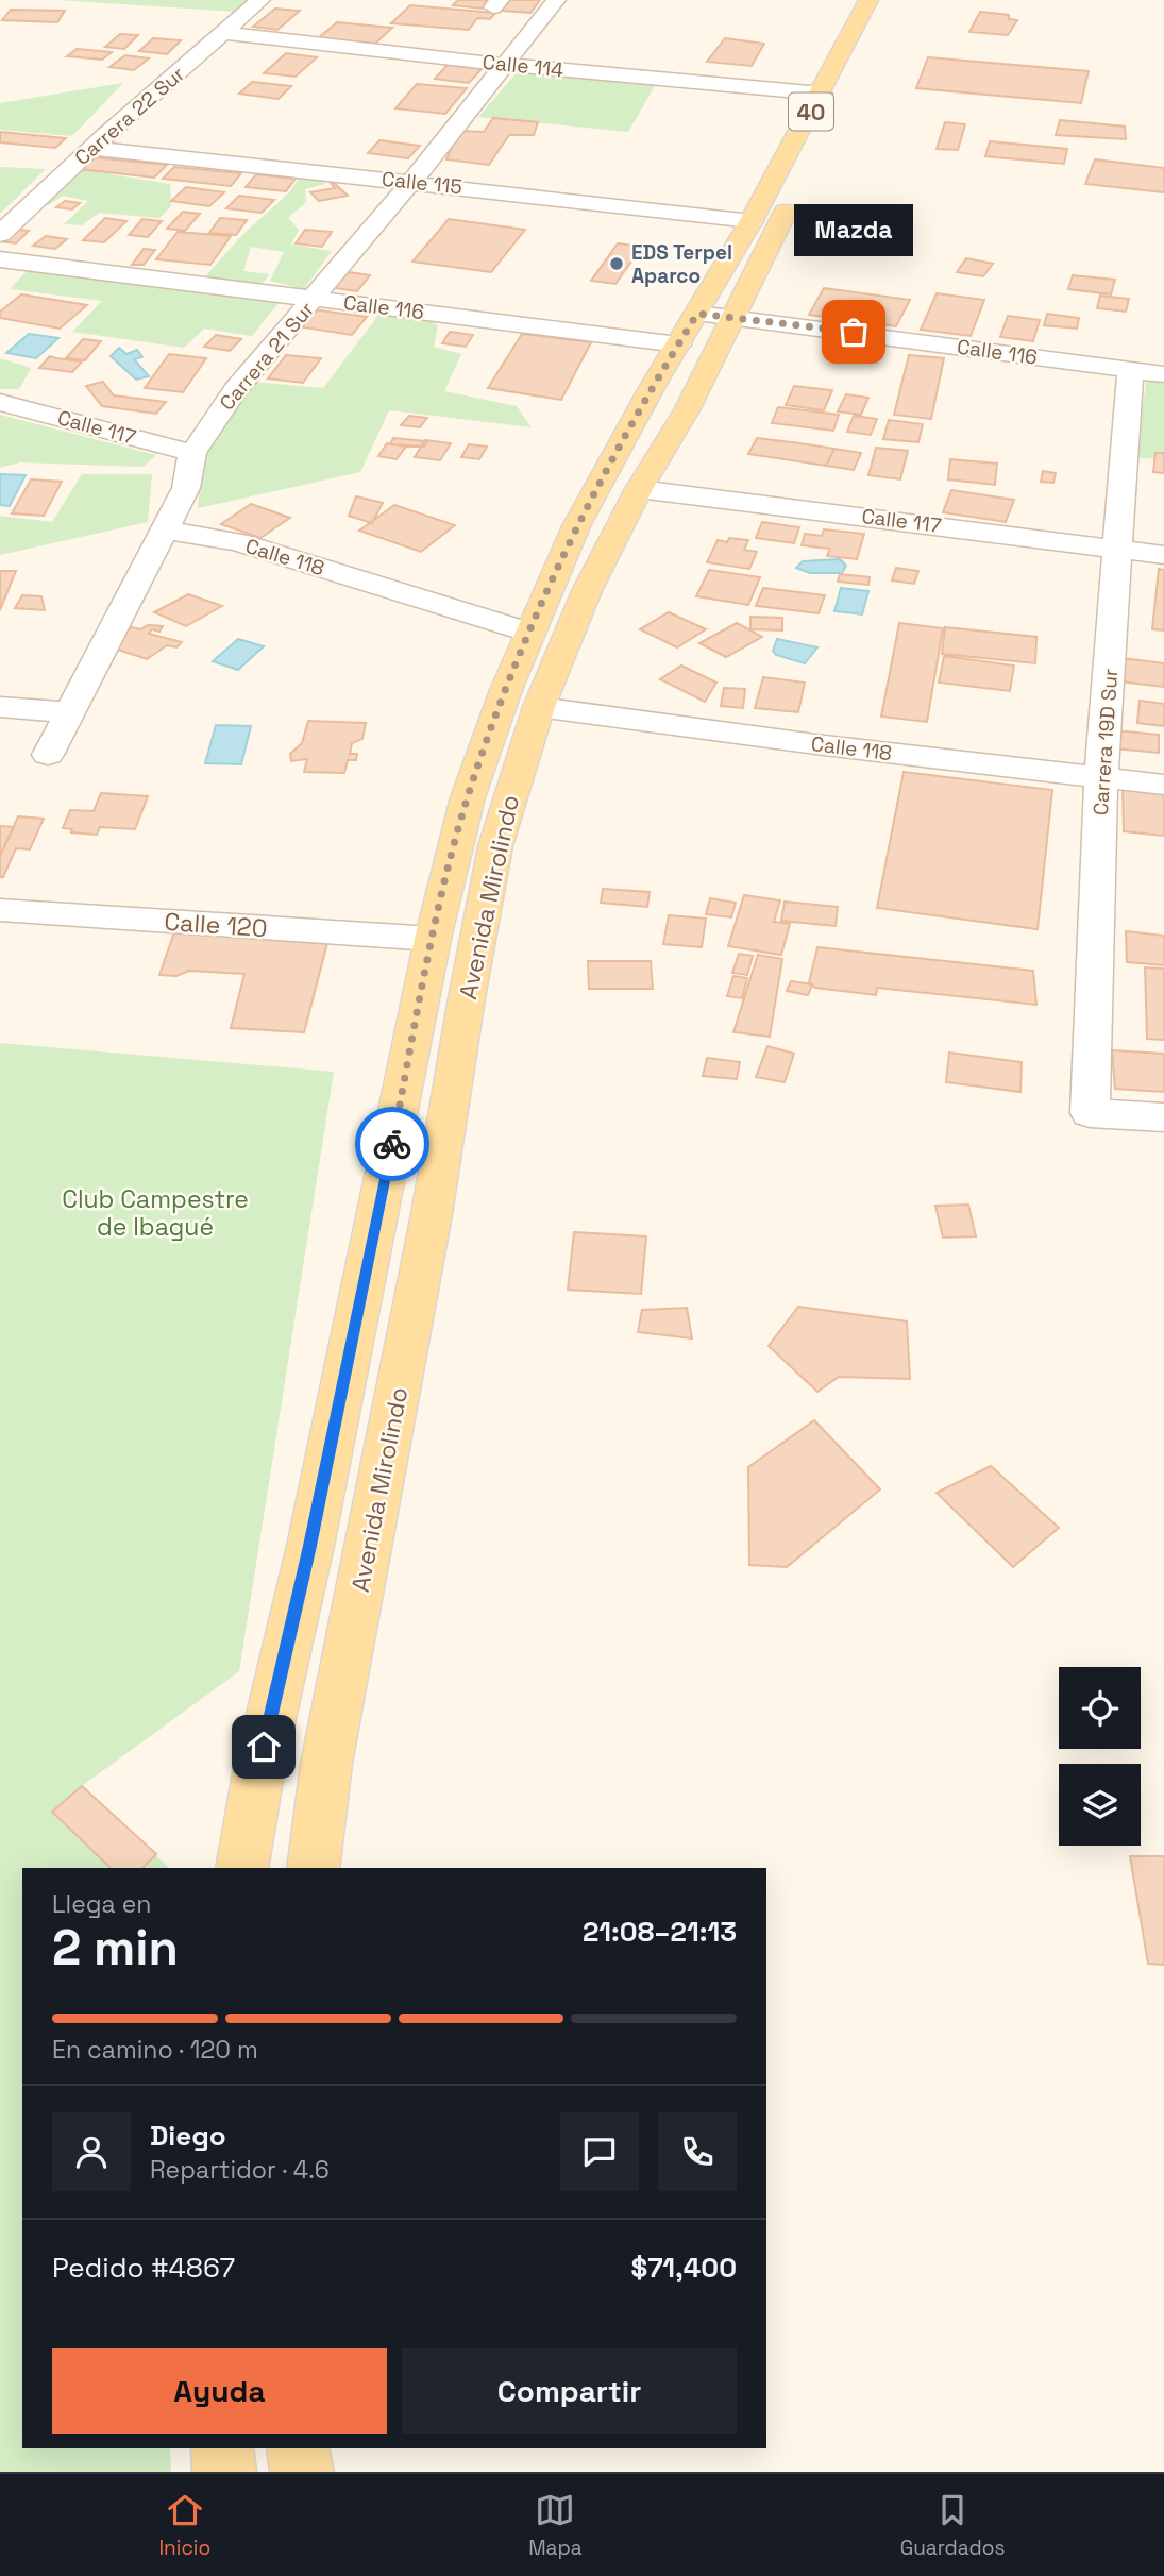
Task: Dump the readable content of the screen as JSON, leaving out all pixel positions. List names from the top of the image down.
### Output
{
  "streets": {
    "main road": ["40", "Avenida Mirolindo"],
    "street": [
      "Calle 114",
      "Carrera 22 Sur",
      "Calle 115",
      "Calle 116",
      "Carrera 21 Sur",
      "Calle 117",
      "Calle 118",
      "Carrera 19D Sur",
      "Calle 120"
    ]
  },
  "crossings": [
    ["Calle 114", "Carrera 22 Sur"],
    ["Calle 114", "Carrera 21 Sur"],
    ["Calle 114", "Avenida Mirolindo"],
    ["Carrera 22 Sur", "Calle 115"],
    ["Calle 115", "Carrera 21 Sur"],
    ["Calle 115", "Avenida Mirolindo"],
    ["Calle 116", "Carrera 21 Sur"],
    ["Calle 116", "Carrera 19D Sur"],
    ["Calle 116", "Avenida Mirolindo"],
    ["Carrera 21 Sur", "Calle 117"],
    ["Carrera 21 Sur", "Calle 118"],
    ["Calle 117", "Carrera 19D Sur"],
    ["Calle 117", "Avenida Mirolindo"],
    ["Calle 118", "Carrera 19D Sur"],
    ["Calle 118", "Avenida Mirolindo"],
    ["Avenida Mirolindo", "Calle 120"]
  ],
  "parks": ["Club Campestre de Ibagué"],
  "places": ["EDS Terpel Aparco", "Mazda"],
  "page": {
    "bubble": "Mazda",
    "heading": ["2 min", "Llega en", "21:08–21:13"],
    "panel": [
      "Diego",
      "Repartidor · 4.6",
      "Pedido #4867",
      "$71,400"
    ],
    "bar": "En camino · 120 m",
    "buttons": ["Ayuda", "Compartir"],
    "tabs": ["Inicio", "Mapa", "Guardados"]
  }
}
